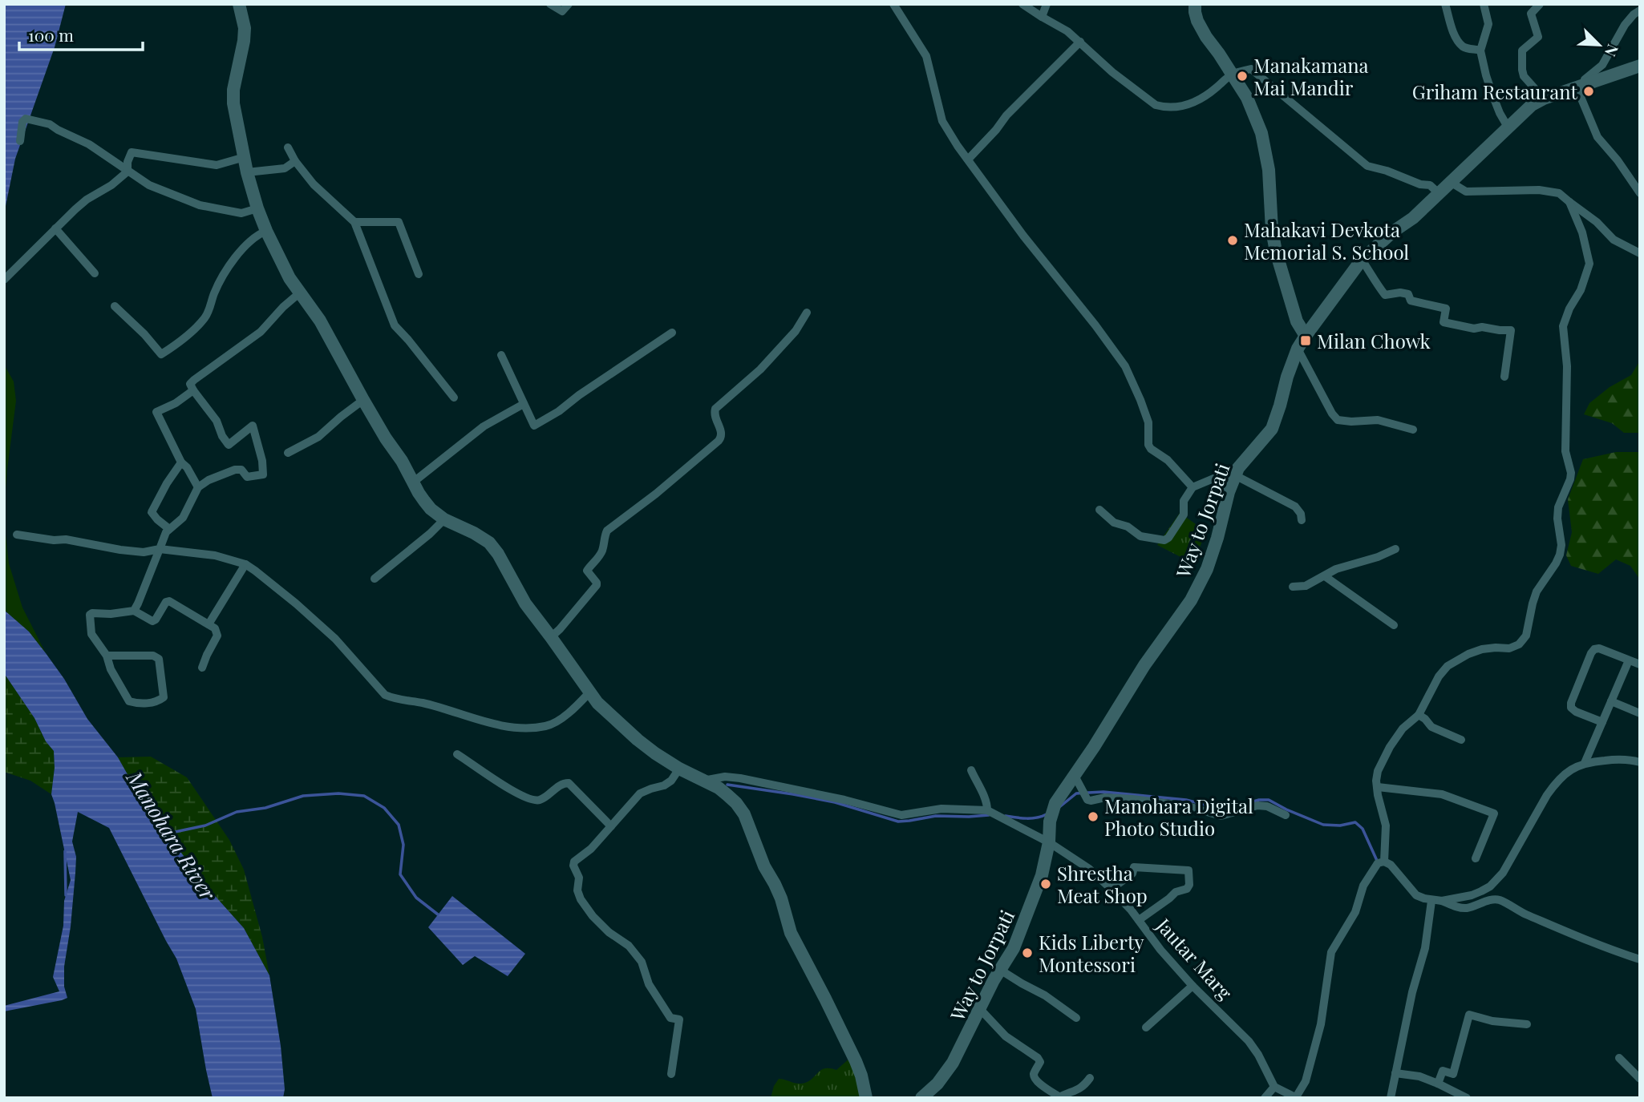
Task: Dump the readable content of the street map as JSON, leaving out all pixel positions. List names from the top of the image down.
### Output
{
  "streets": {
    "street": ["Way to Jorpati", "Jautar Marg"]
  },
  "crossings": [
    ["Way to Jorpati", "Jautar Marg"]
  ],
  "water": ["Manohara River"],
  "places": {
    "other": [
      "Manakamana Mai Mandir",
      "Griham Restaurant",
      "Mahakavi Devkota Memorial S. School",
      "Manohara Digital Photo Studio",
      "Shrestha Meat Shop",
      "Kids Liberty Montessori"
    ],
    "transit": ["Milan Chowk"]
  },
  "scale_bar": "100 m",
  "north": "bottom right"
}
